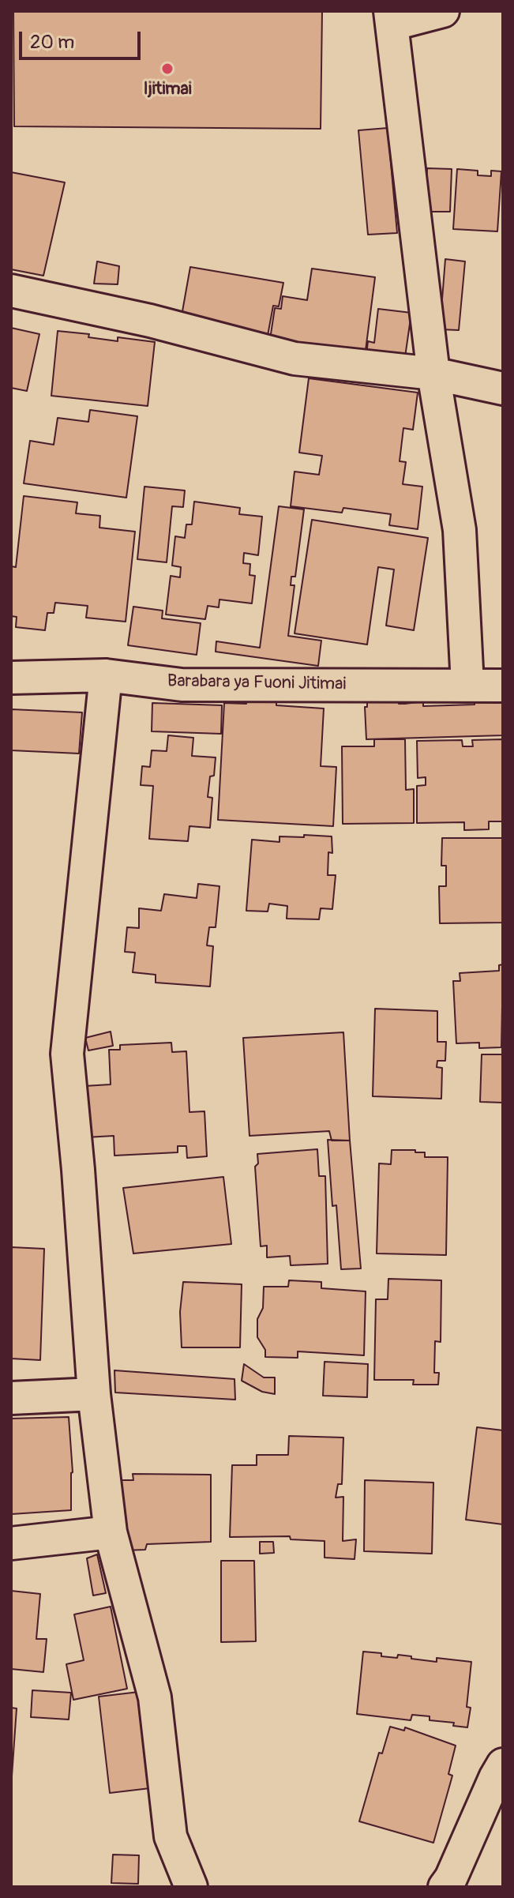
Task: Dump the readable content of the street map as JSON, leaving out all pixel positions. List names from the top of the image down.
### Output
{
  "streets": {
    "street": ["Barabara ya Fuoni Jitimai"]
  },
  "places": ["Ijitimai"],
  "scale_bar": "20 m"
}
